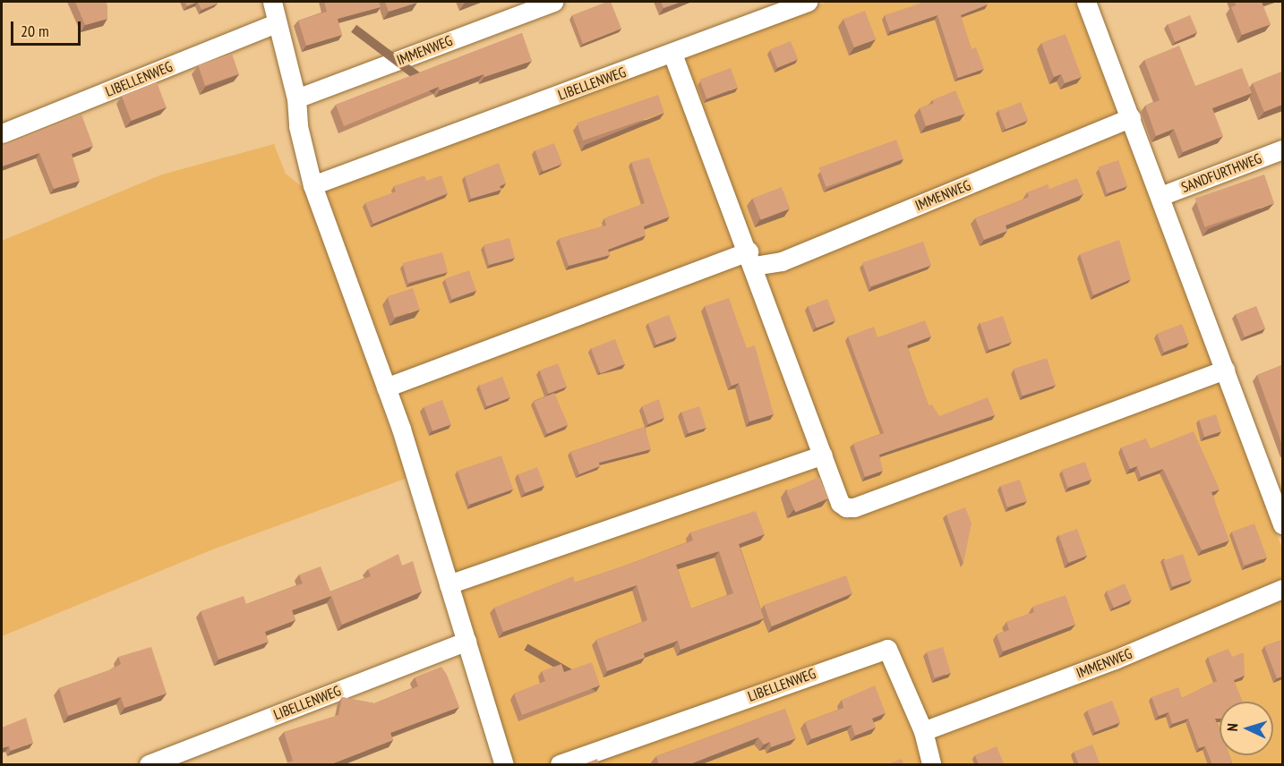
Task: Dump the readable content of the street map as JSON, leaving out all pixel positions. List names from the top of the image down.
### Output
{
  "streets": {
    "street": ["IMMENWEG", "LIBELLENWEG", "SANDFURTHWEG"]
  },
  "crossings": [
    ["IMMENWEG", "LIBELLENWEG"]
  ],
  "scale_bar": "20 m",
  "north": "left"
}
